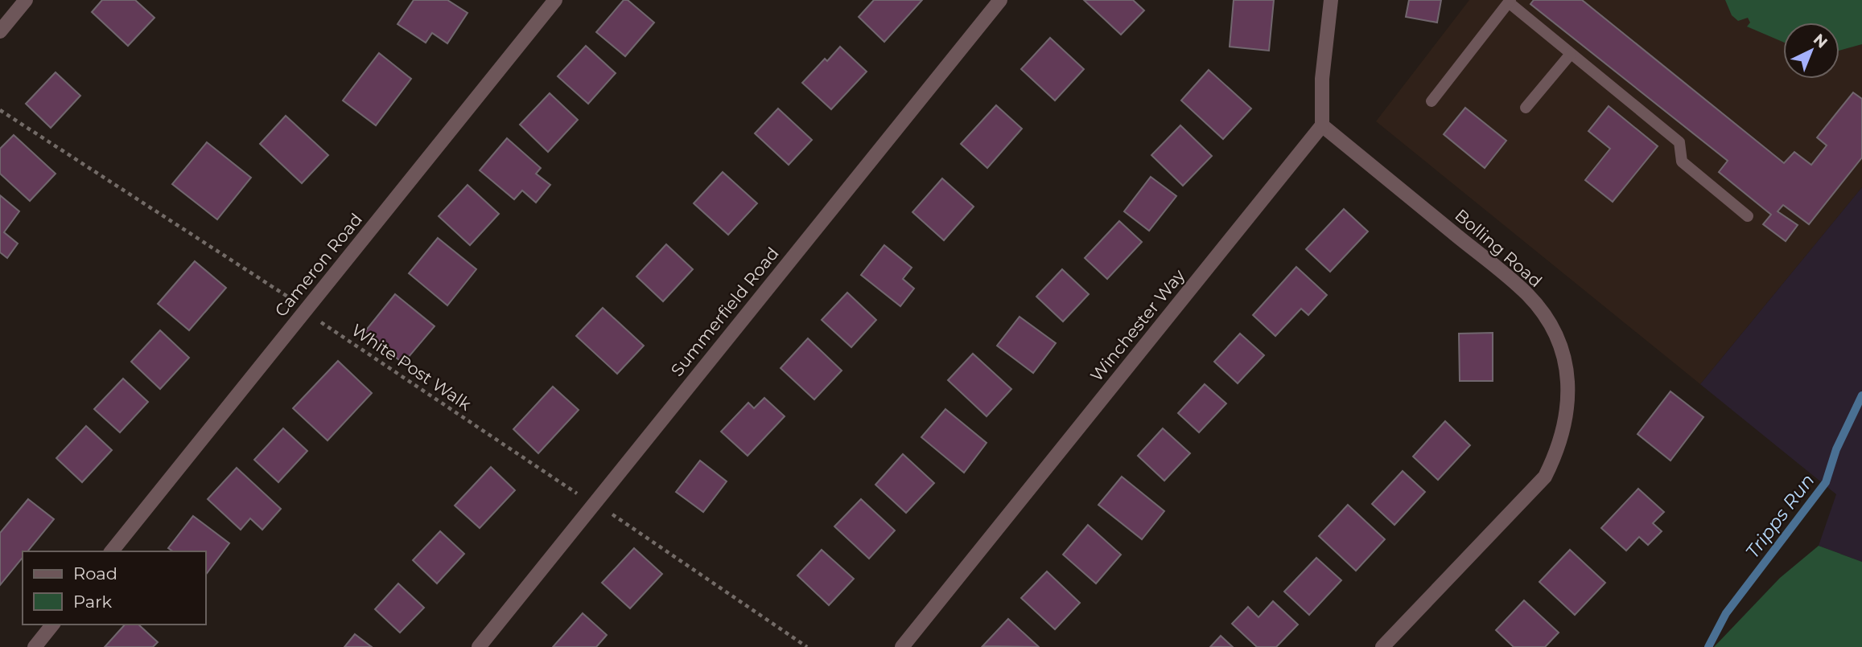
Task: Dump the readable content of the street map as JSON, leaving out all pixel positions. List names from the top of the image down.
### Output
{
  "streets": {
    "street": [
      "Bolling Road",
      "Cameron Road",
      "Summerfield Road",
      "Winchester Way"
    ],
    "path": ["White Post Walk"]
  },
  "crossings": [
    ["Bolling Road", "Winchester Way"],
    ["Cameron Road", "White Post Walk"],
    ["Summerfield Road", "White Post Walk"]
  ],
  "water": ["Tripps Run"],
  "legend": ["Road", "Park"],
  "north": "top right"
}
